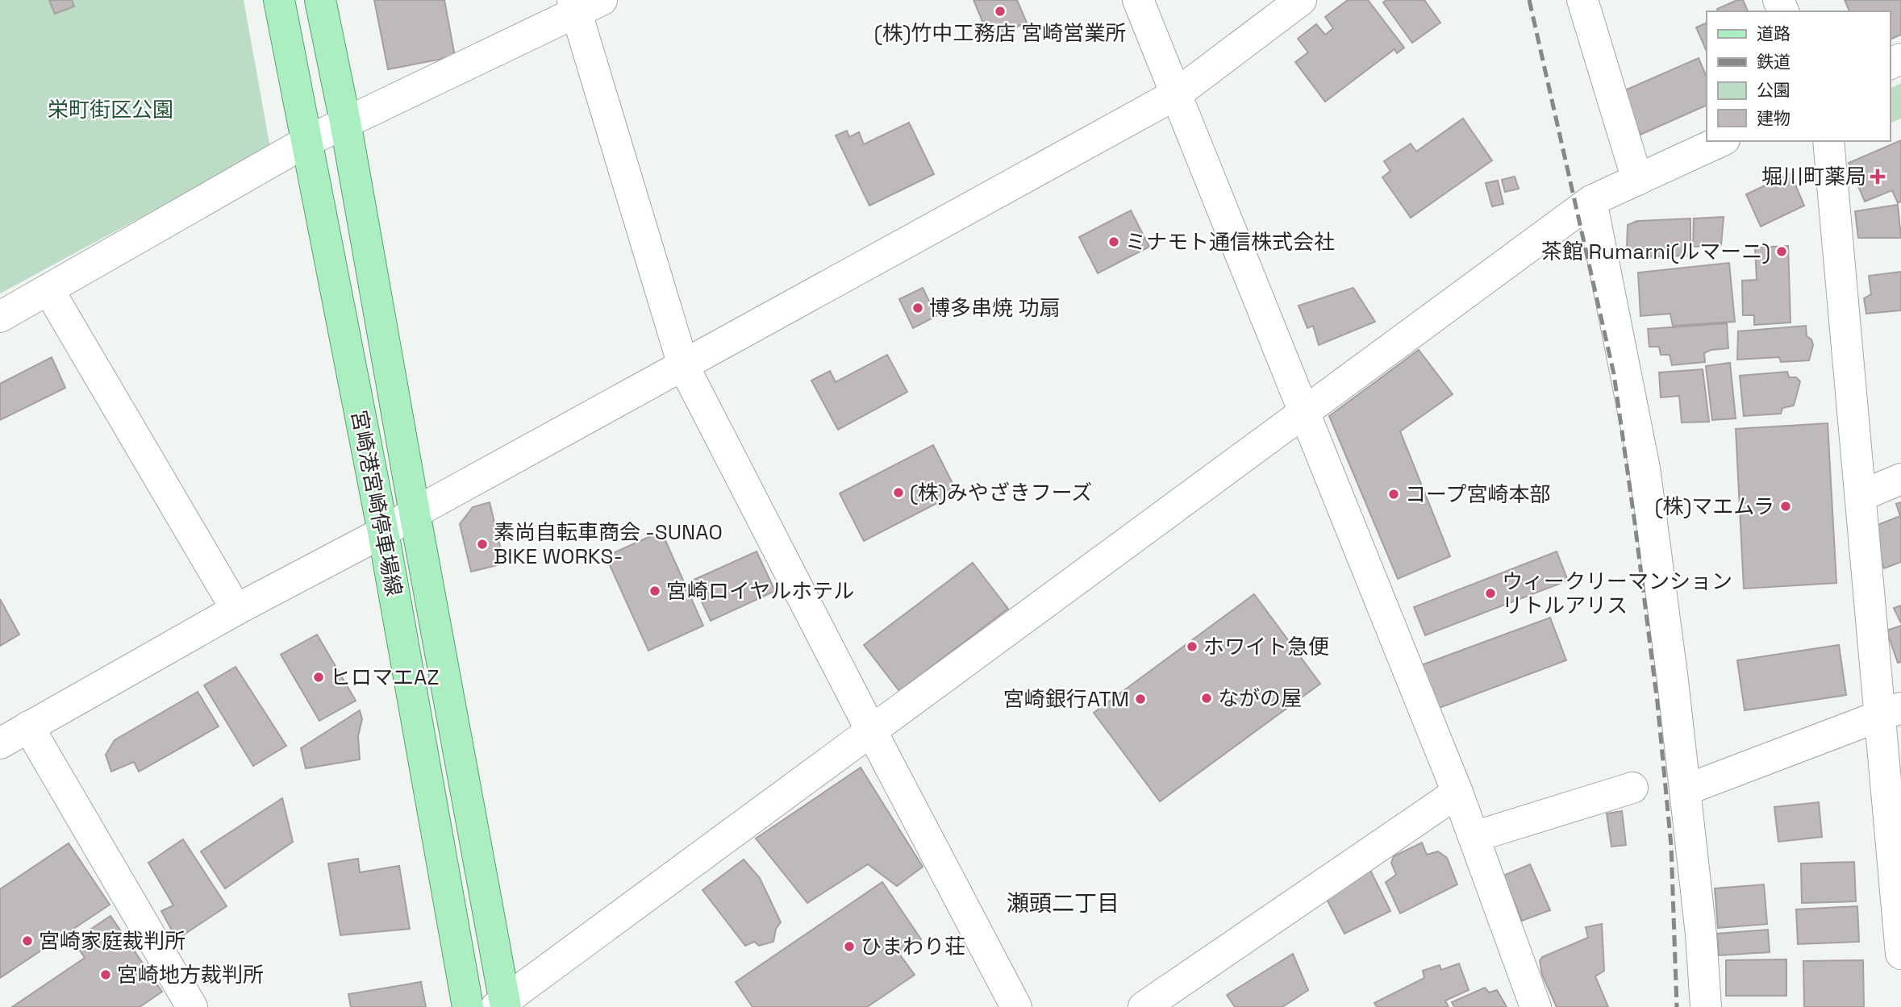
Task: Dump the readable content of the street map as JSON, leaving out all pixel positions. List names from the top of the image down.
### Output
{
  "streets": {
    "main road": ["宮崎港宮崎停車場線"]
  },
  "districts": ["瀬頭二丁目"],
  "parks": ["栄町街区公園"],
  "places": {
    "other": [
      "(株)竹中工務店 宮崎営業所",
      "ミナモト通信株式会社",
      "茶館 Rumarni(ルマーニ)",
      "博多串焼 功扇",
      "(株)みやざきフーズ",
      "コープ宮崎本部",
      "(株)マエムラ",
      "素尚自転車商会 -SUNAO BIKE WORKS-",
      "宮崎ロイヤルホテル",
      "ウィークリーマンション リトルアリス",
      "ホワイト急便",
      "ヒロマエAZ",
      "ながの屋",
      "宮崎銀行ATM",
      "宮崎家庭裁判所",
      "ひまわり荘",
      "宮崎地方裁判所"
    ],
    "health": ["堀川町薬局"]
  },
  "legend": [
    "道路",
    "鉄道",
    "公園",
    "建物"
  ]
}
